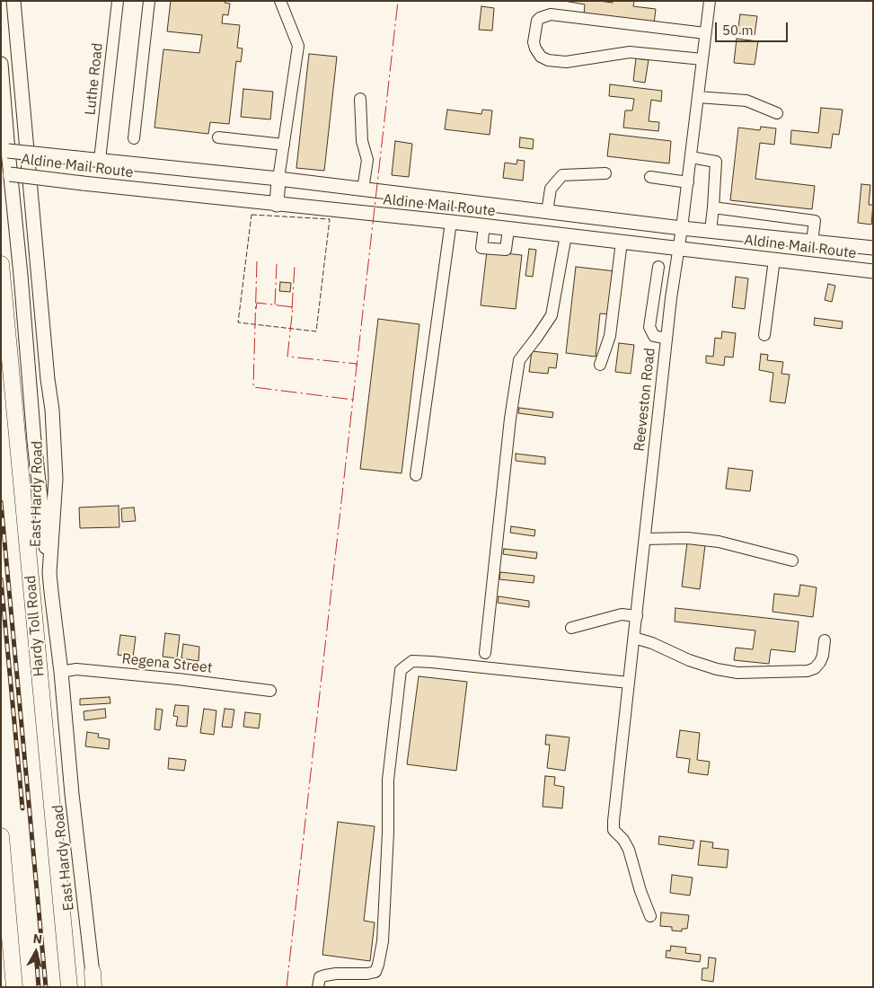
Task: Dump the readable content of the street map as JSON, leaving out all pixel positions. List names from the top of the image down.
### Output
{
  "streets": {
    "highway": ["Hardy Toll Road"],
    "main road": ["Aldine Mail Route", "East Hardy Road"],
    "street": ["Luthe Road", "Reeveston Road", "Regena Street"]
  },
  "crossings": [
    ["Luthe Road", "Aldine Mail Route"],
    ["Aldine Mail Route", "Reeveston Road"],
    ["East Hardy Road", "Regena Street"]
  ],
  "scale_bar": "50 m",
  "north": "top"
}
